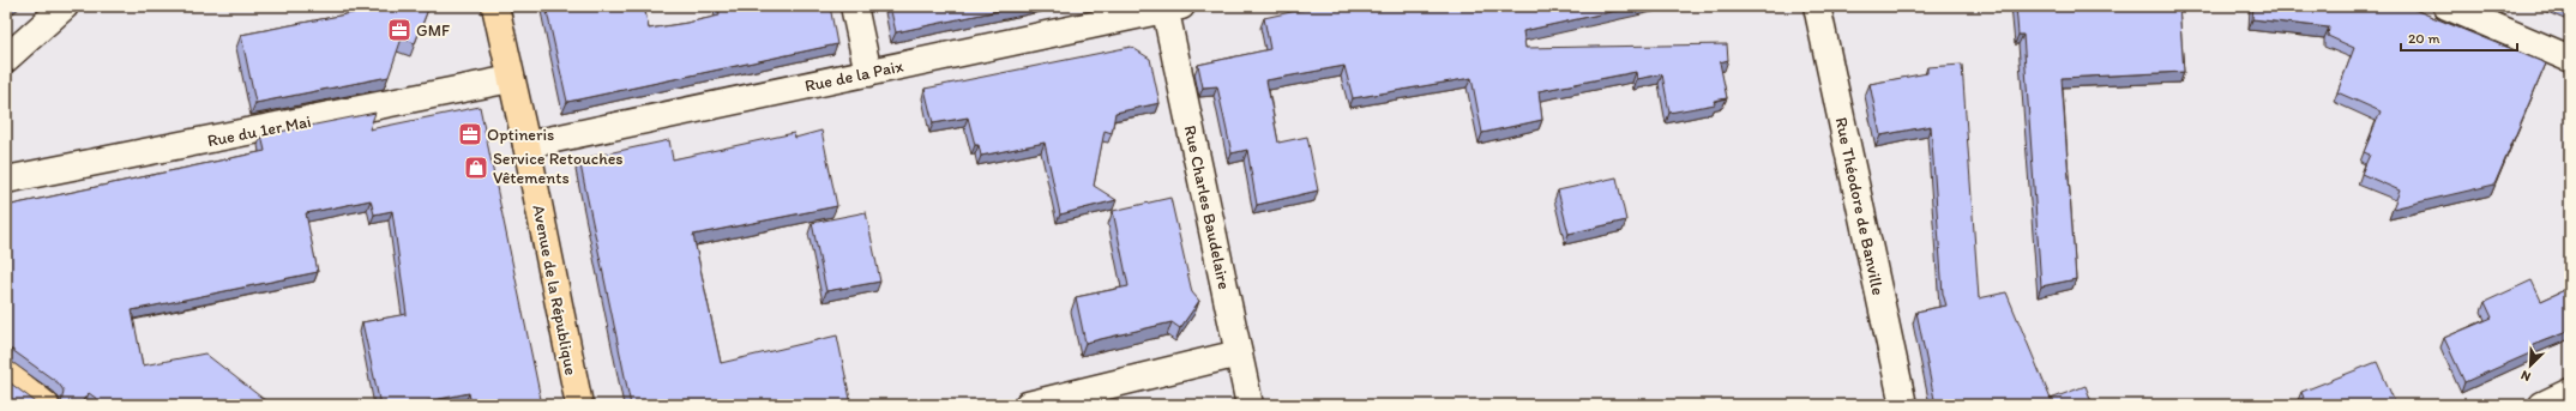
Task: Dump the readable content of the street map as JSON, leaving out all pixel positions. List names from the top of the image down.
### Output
{
  "streets": {
    "main road": ["Avenue de la République"],
    "street": [
      "Rue de la Paix",
      "Rue du 1er Mai",
      "Rue Théodore de Banville",
      "Rue Charles Baudelaire"
    ]
  },
  "crossings": [
    ["Rue de la Paix", "Rue Charles Baudelaire"],
    ["Rue de la Paix", "Avenue de la République"],
    ["Rue du 1er Mai", "Avenue de la République"]
  ],
  "places": {
    "office": ["GMF", "Optineris"],
    "shop": ["Service Retouches Vêtements"]
  },
  "scale_bar": "20 m",
  "north": "bottom left"
}
